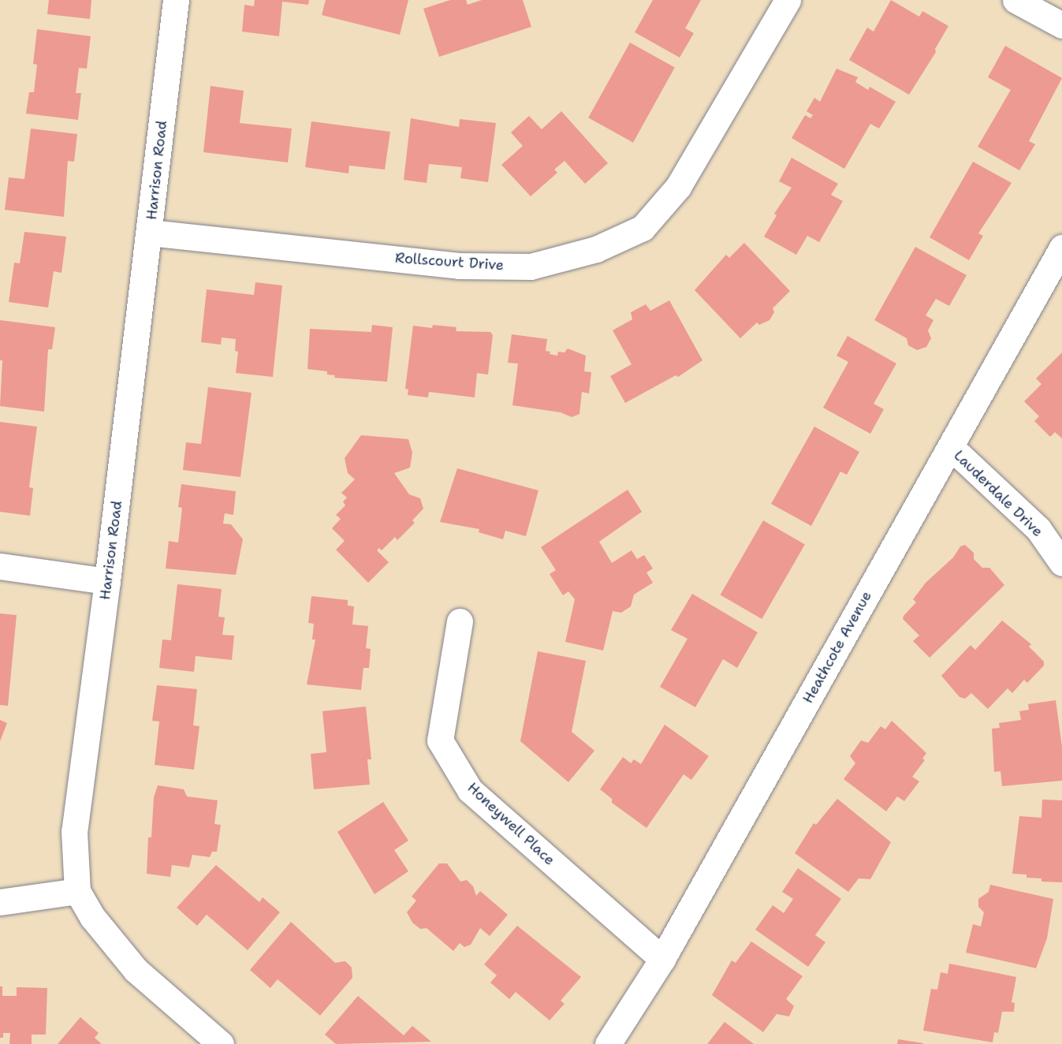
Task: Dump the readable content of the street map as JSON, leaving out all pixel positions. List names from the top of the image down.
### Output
{
  "streets": {
    "street": [
      "Harrison Road",
      "Rollscourt Drive",
      "Lauderdale Drive",
      "Heathcote Avenue",
      "Honeywell Place"
    ]
  },
  "crossings": [
    ["Harrison Road", "Rollscourt Drive"],
    ["Lauderdale Drive", "Heathcote Avenue"],
    ["Heathcote Avenue", "Honeywell Place"]
  ]
}
